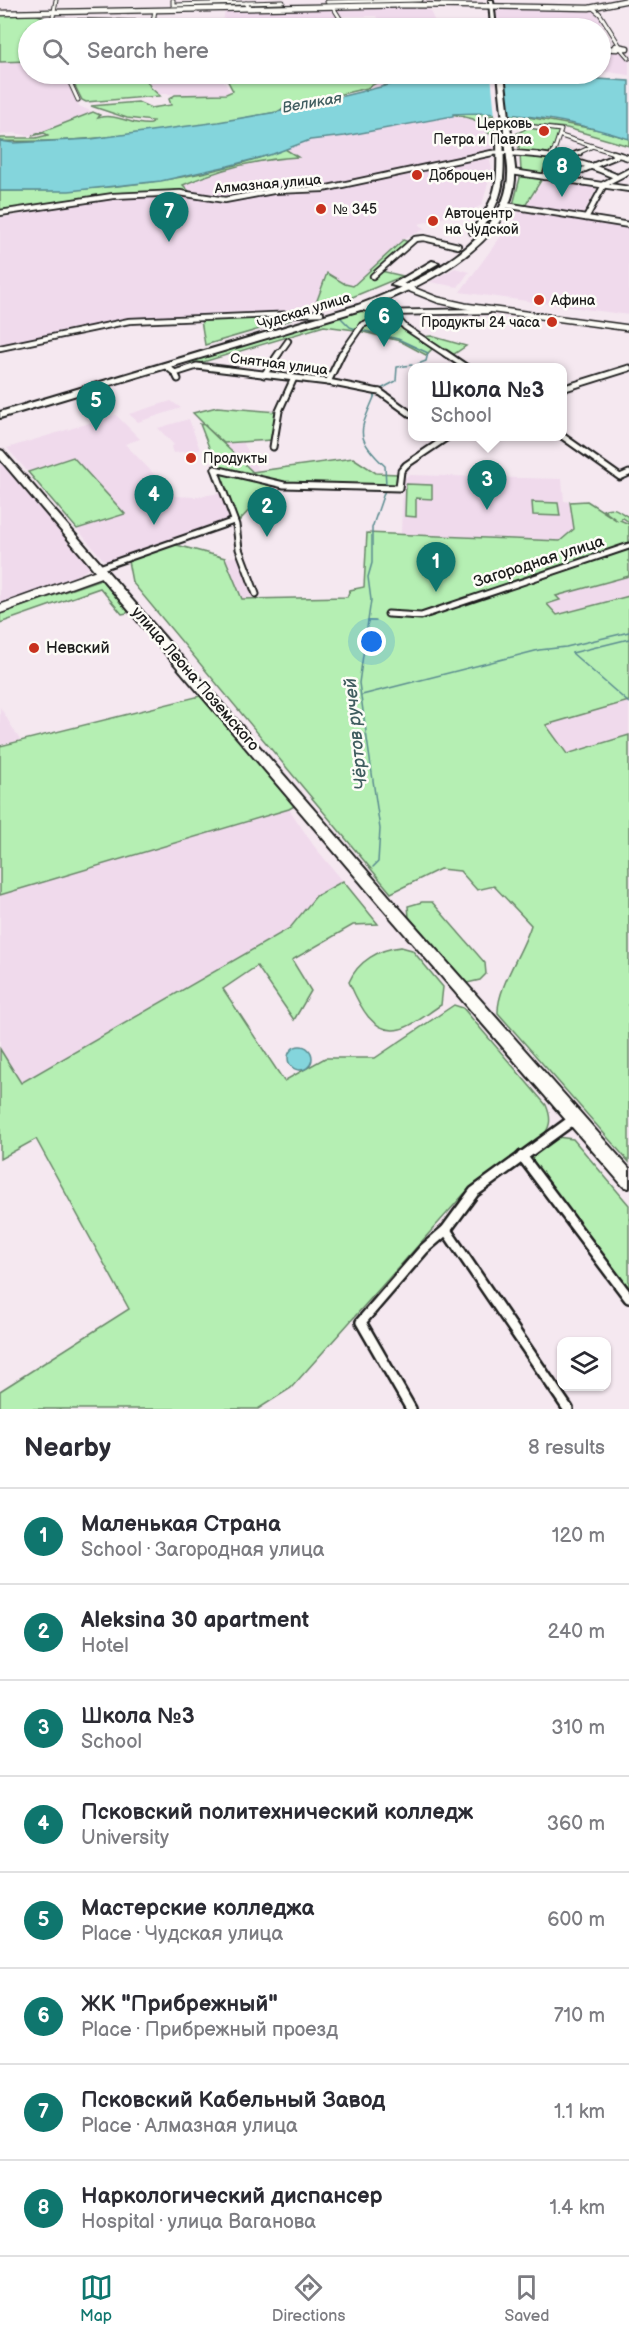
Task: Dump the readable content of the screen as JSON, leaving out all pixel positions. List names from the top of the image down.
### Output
{
  "streets": {
    "highway": ["Чудская улица", "улица Леона Поземского"],
    "street": ["Алмазная улица", "Снятная улица", "Загородная улица"]
  },
  "crossings": [
    ["Алмазная улица", "Чудская улица"]
  ],
  "water": ["Великая", "Чёртов ручей"],
  "places": [
    "Церковь Петра и Павла",
    "Доброцен",
    "№ 345",
    "Автоцентр на Чудской",
    "Афина",
    "Продукты 24 часа",
    "Продукты",
    "Невский"
  ],
  "page": {
    "search": "Search here",
    "pins": [
      "8",
      "7",
      "6",
      "5",
      "3",
      "4",
      "2",
      "1"
    ],
    "popup": ["Школа №3", "School"],
    "heading": ["Nearby", "8 results"],
    "list": [
      {
        "mark": "1",
        "name": "Маленькая Страна",
        "note": "School · Загородная улица",
        "value": "120 m"
      },
      {
        "mark": "2",
        "name": "Aleksina 30 apartment",
        "note": "Hotel",
        "value": "240 m"
      },
      {
        "mark": "3",
        "name": "Школа №3",
        "note": "School",
        "value": "310 m"
      },
      {
        "mark": "4",
        "name": "Псковский политехнический колледж",
        "note": "University",
        "value": "360 m"
      },
      {
        "mark": "5",
        "name": "Мастерские колледжа",
        "note": "Place · Чудская улица",
        "value": "600 m"
      },
      {
        "mark": "6",
        "name": "ЖК \"Прибрежный\"",
        "note": "Place · Прибрежный проезд",
        "value": "710 m"
      },
      {
        "mark": "7",
        "name": "Псковский Кабельный Завод",
        "note": "Place · Алмазная улица",
        "value": "1.1 km"
      },
      {
        "mark": "8",
        "name": "Наркологический диспансер",
        "note": "Hospital · улица Ваганова",
        "value": "1.4 km"
      }
    ],
    "nav": ["Map", "Directions", "Saved"]
  }
}
